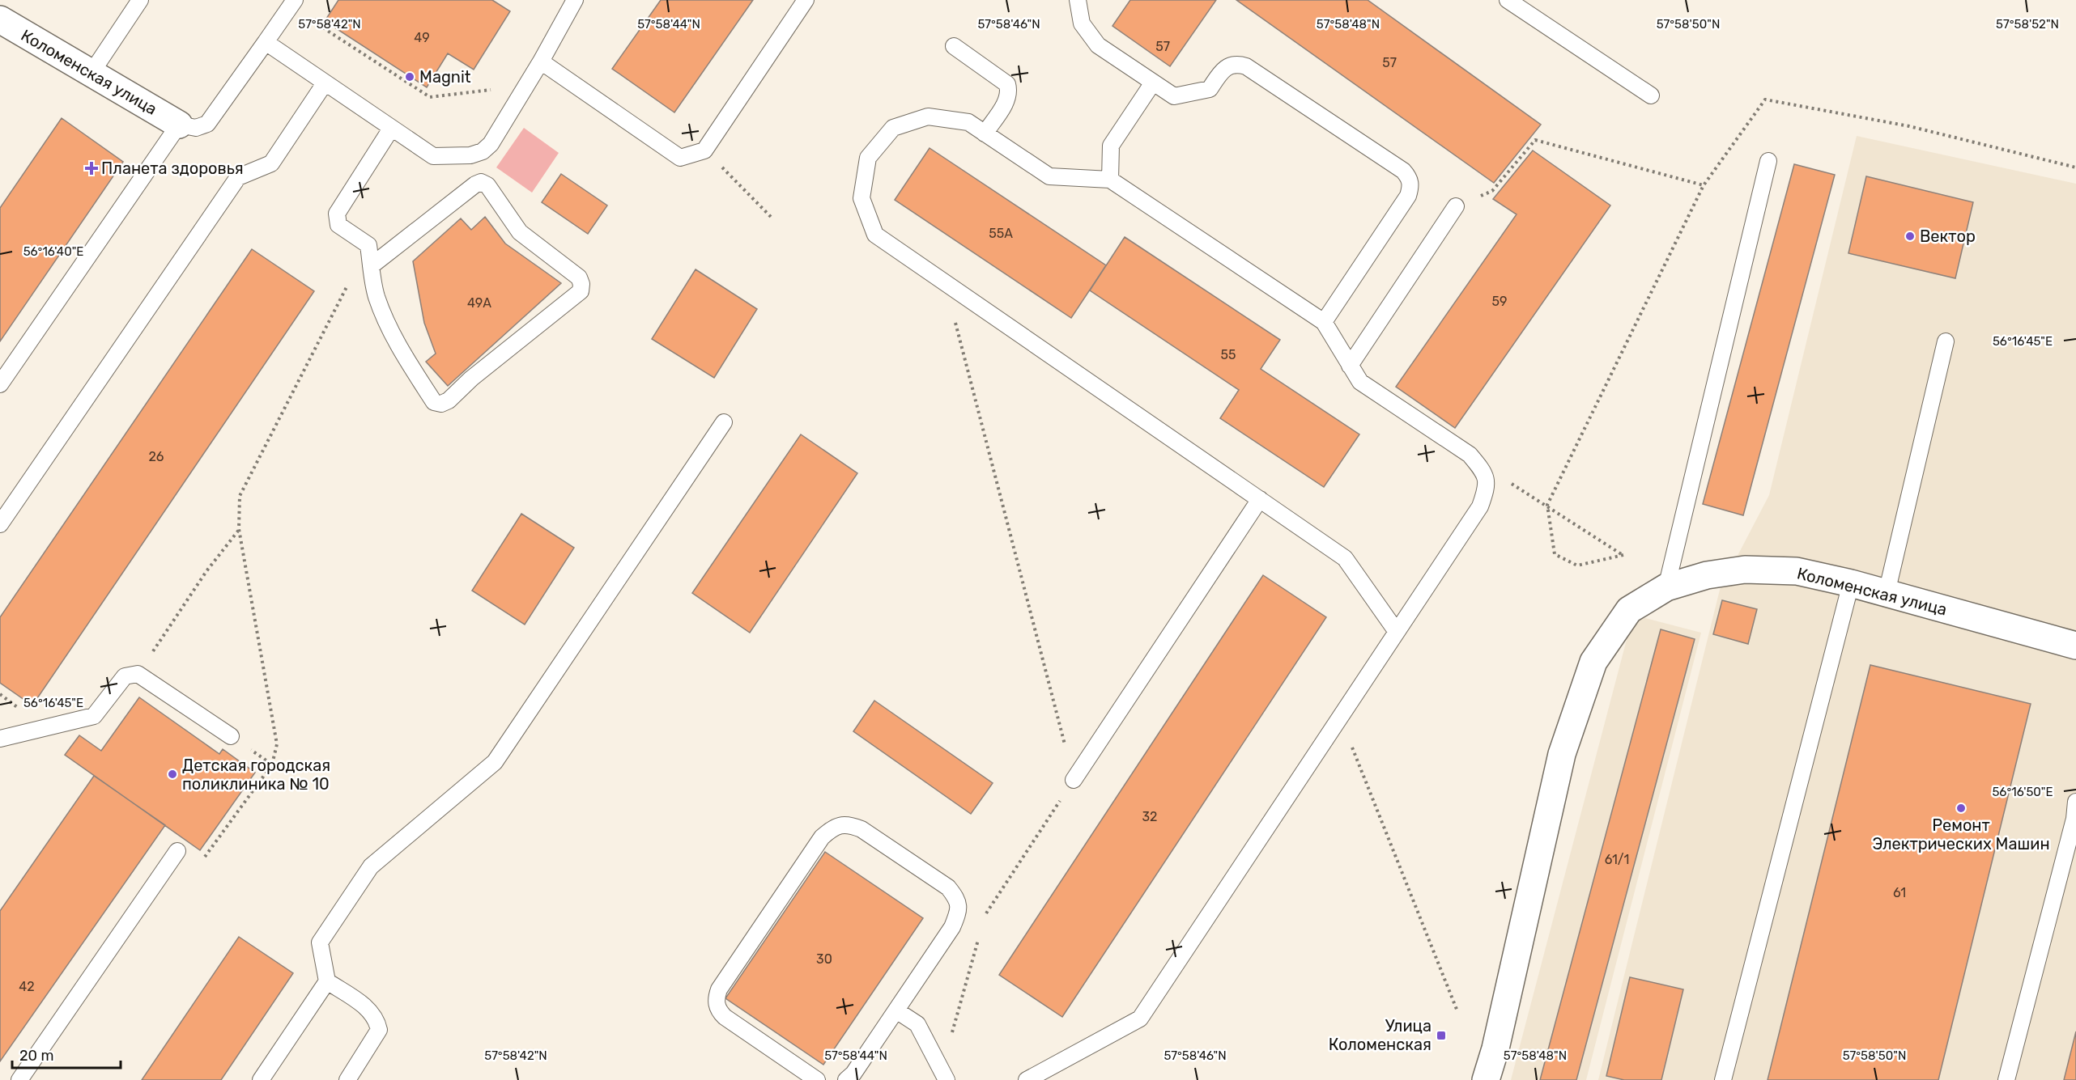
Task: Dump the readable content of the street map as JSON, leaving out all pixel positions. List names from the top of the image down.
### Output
{
  "streets": {
    "main road": ["Коломенская улица"]
  },
  "places": {
    "other": [
      "Magnit",
      "Вектор",
      "Детская городская поликлиника № 10",
      "Ремонт Электрических Машин"
    ],
    "health": ["Планета здоровья"],
    "transit": ["Улица Коломенская"]
  },
  "house_numbers": [
    "49",
    "57",
    "57",
    "55А",
    "59",
    "49А",
    "55",
    "26",
    "32",
    "61/1",
    "61",
    "30",
    "42"
  ],
  "scale_bar": "20 m",
  "coordinates": [
    "57°58'42\"N",
    "57°58'44\"N",
    "57°58'46\"N",
    "57°58'48\"N",
    "57°58'50\"N",
    "57°58'52\"N",
    "56°16'40\"E",
    "56°16'45\"E",
    "56°16'50\"E"
  ]
}
